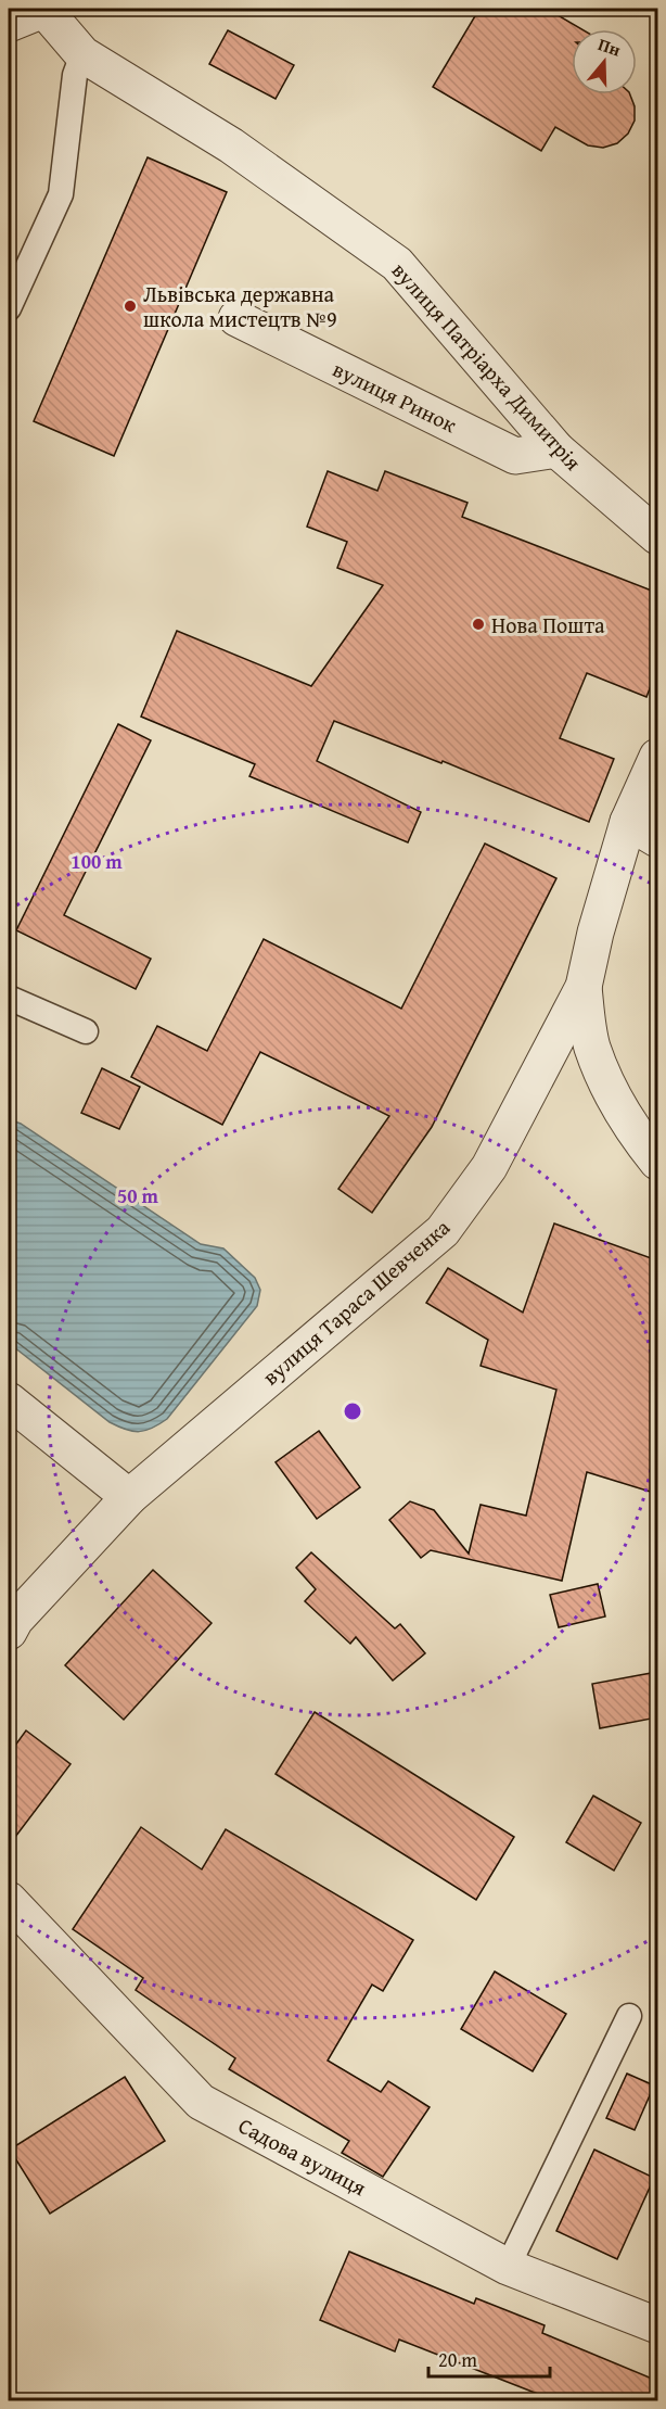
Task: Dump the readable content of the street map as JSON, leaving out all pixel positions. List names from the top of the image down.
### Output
{
  "streets": {
    "street": [
      "вулиця Патріарха Димитрія",
      "вулиця Ринок",
      "вулиця Тараса Шевченка",
      "Садова вулиця"
    ]
  },
  "crossings": [
    ["вулиця Патріарха Димитрія", "вулиця Ринок"]
  ],
  "places": ["Львівська державна школа мистецтв №9", "Нова Пошта"],
  "scale_bar": "20 m",
  "north": "top",
  "rings": ["100 m", "50 m"]
}
